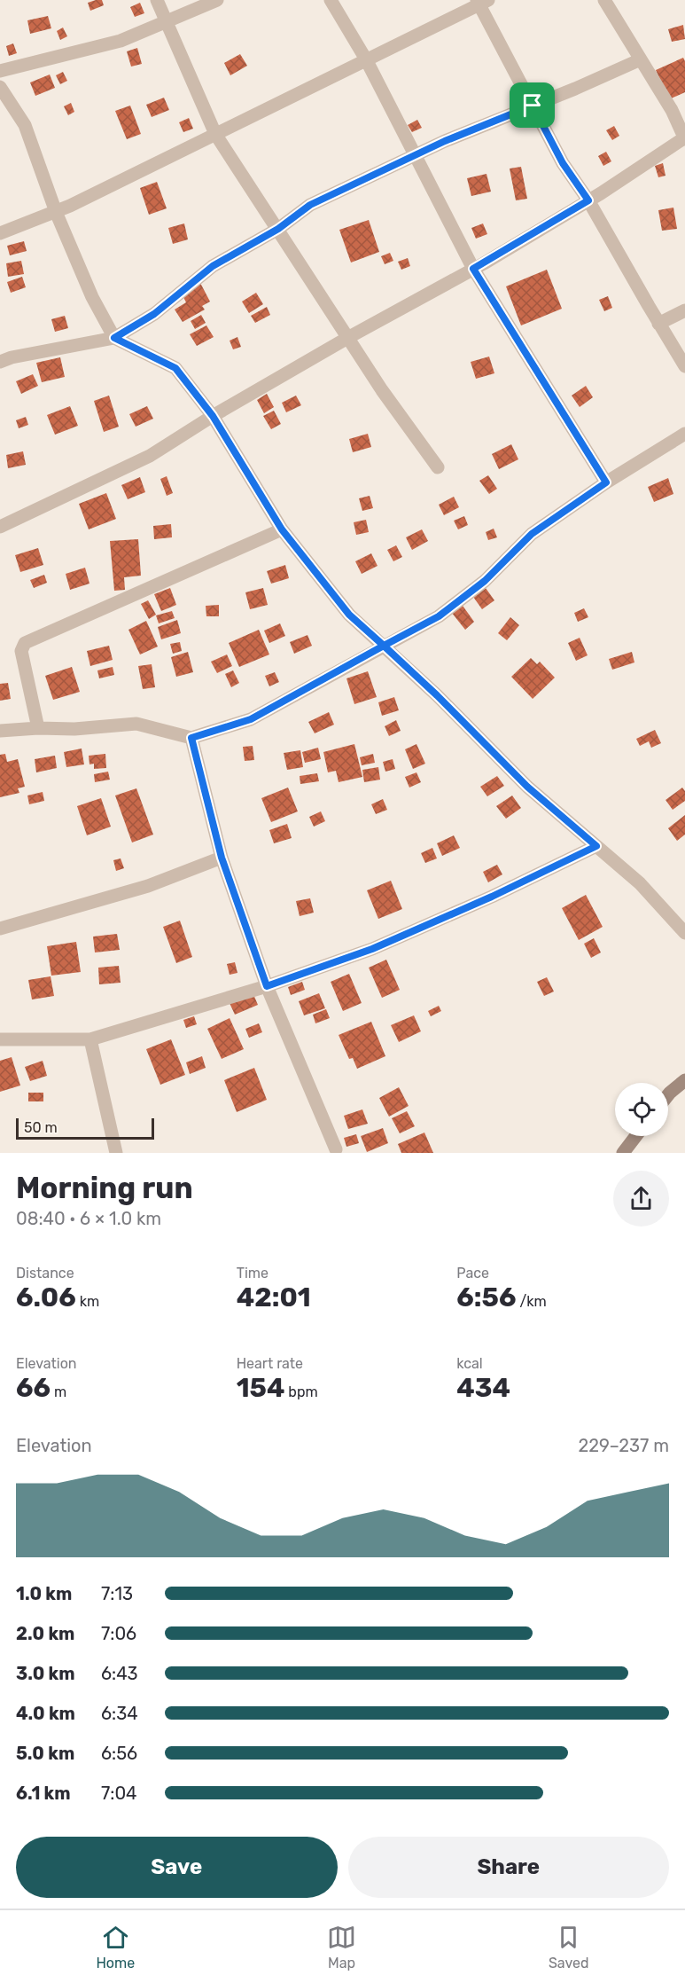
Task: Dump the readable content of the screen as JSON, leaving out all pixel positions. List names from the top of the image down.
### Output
{
  "scale_bar": "50 m",
  "page": {
    "scale": "50 m",
    "heading": ["Morning run", "08:40 · 6 × 1.0 km"],
    "stats": [
      ["Distance", "6.06 km"],
      ["Time", "42:01"],
      ["Pace", "6:56 /km"],
      ["Elevation", "66 m"],
      ["Heart rate", "154 bpm"],
      ["kcal", "434"]
    ],
    "chart": ["Elevation", "229–237 m"],
    "list": [
      {
        "name": "1.0 km",
        "note": "7:13"
      },
      {
        "name": "2.0 km",
        "note": "7:06"
      },
      {
        "name": "3.0 km",
        "note": "6:43"
      },
      {
        "name": "4.0 km",
        "note": "6:34"
      },
      {
        "name": "5.0 km",
        "note": "6:56"
      },
      {
        "name": "6.1 km",
        "note": "7:04"
      }
    ],
    "buttons": ["Save", "Share"],
    "tabs": ["Home", "Map", "Saved"]
  }
}
